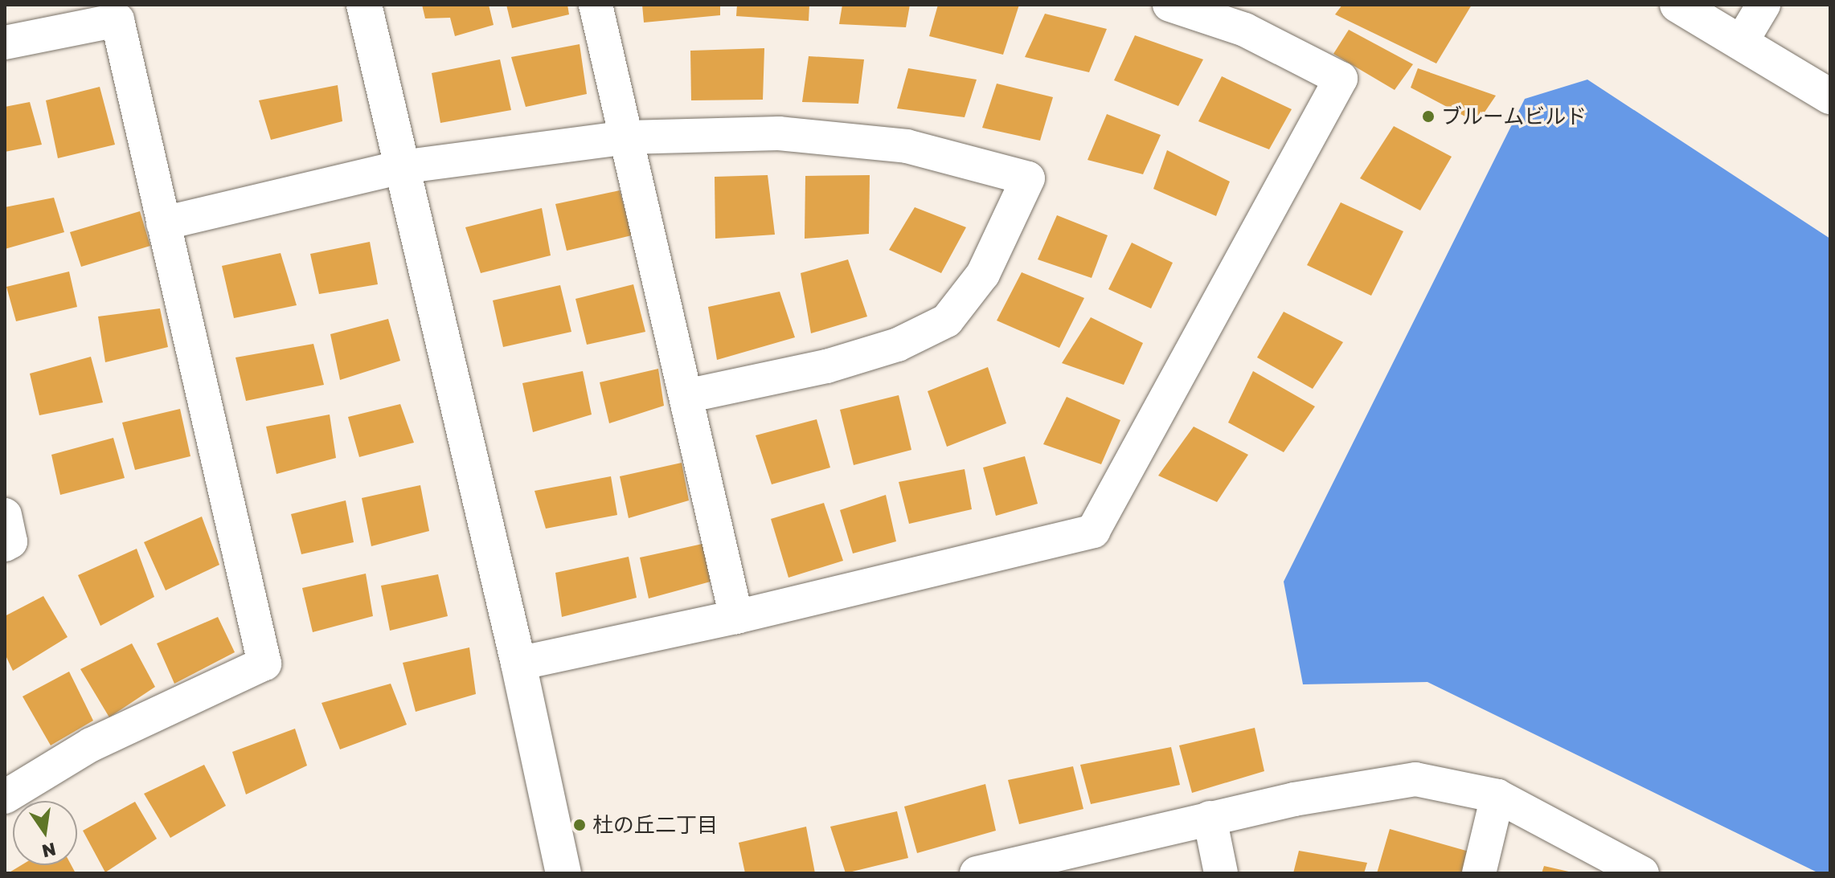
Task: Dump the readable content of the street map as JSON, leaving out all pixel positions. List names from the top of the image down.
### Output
{
  "places": ["ブルームビルド", "杜の丘二丁目"],
  "north": "bottom"
}
